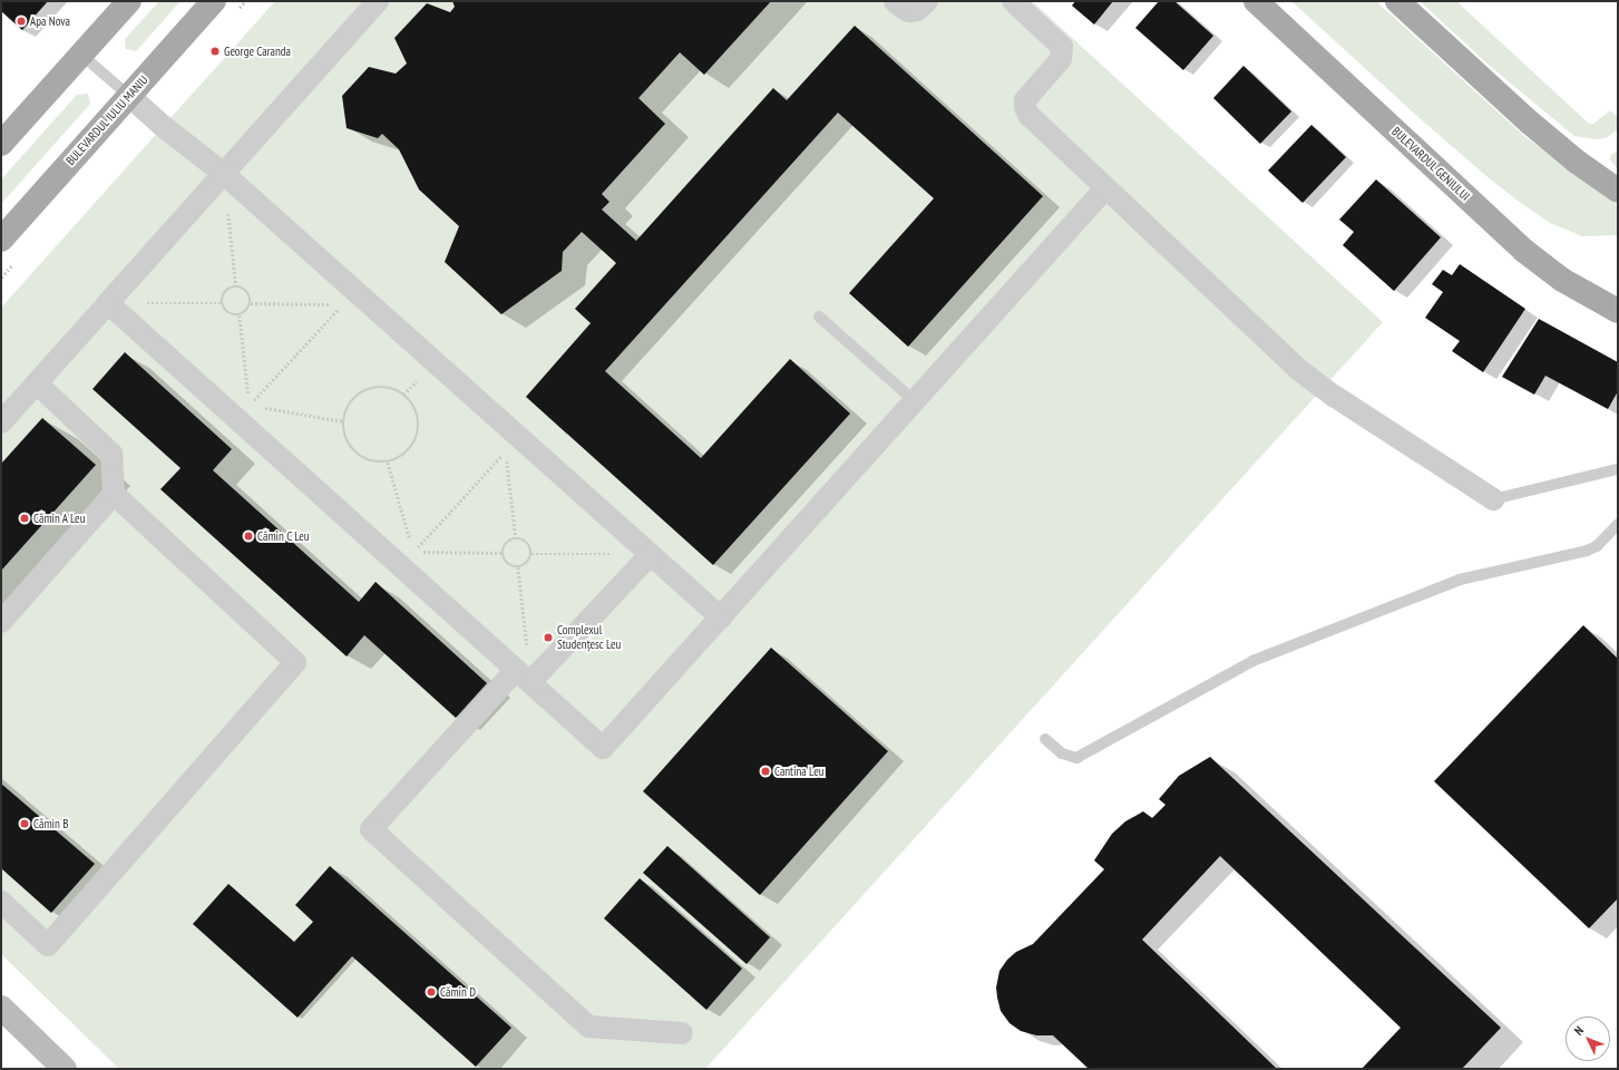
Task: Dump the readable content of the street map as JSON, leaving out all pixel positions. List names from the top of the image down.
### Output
{
  "streets": {
    "main road": ["BULEVARDUL IULIU MANIU", "BULEVARDUL GENIULUI"]
  },
  "places": [
    "Apa Nova",
    "George Caranda",
    "Cămin A Leu",
    "Cămin C Leu",
    "Complexul Studențesc Leu",
    "Cantina Leu",
    "Cămin B",
    "Cămin D"
  ],
  "north": "top left"
}
